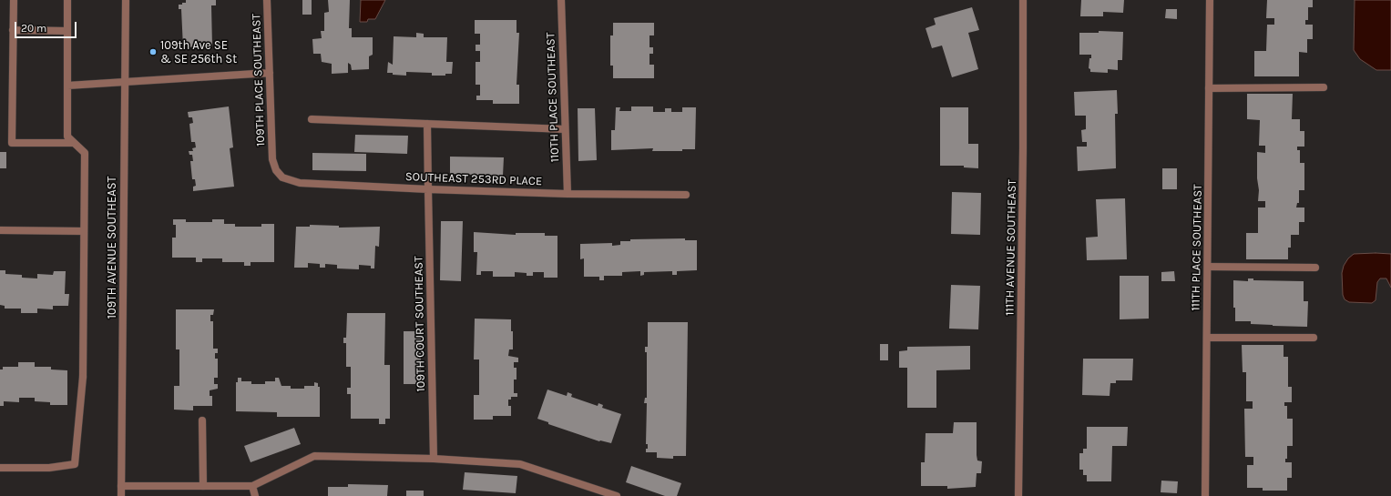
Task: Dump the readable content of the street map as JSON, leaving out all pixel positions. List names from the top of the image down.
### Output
{
  "streets": {
    "street": [
      "109TH PLACE SOUTHEAST",
      "110TH PLACE SOUTHEAST",
      "SOUTHEAST 253RD PLACE",
      "109TH AVENUE SOUTHEAST",
      "111TH AVENUE SOUTHEAST",
      "111TH PLACE SOUTHEAST",
      "109TH COURT SOUTHEAST"
    ]
  },
  "crossings": [
    ["109TH PLACE SOUTHEAST", "SOUTHEAST 253RD PLACE"],
    ["110TH PLACE SOUTHEAST", "SOUTHEAST 253RD PLACE"],
    ["SOUTHEAST 253RD PLACE", "109TH COURT SOUTHEAST"]
  ],
  "places": ["109th Ave SE & SE 256th St"],
  "scale_bar": "20 m"
}
